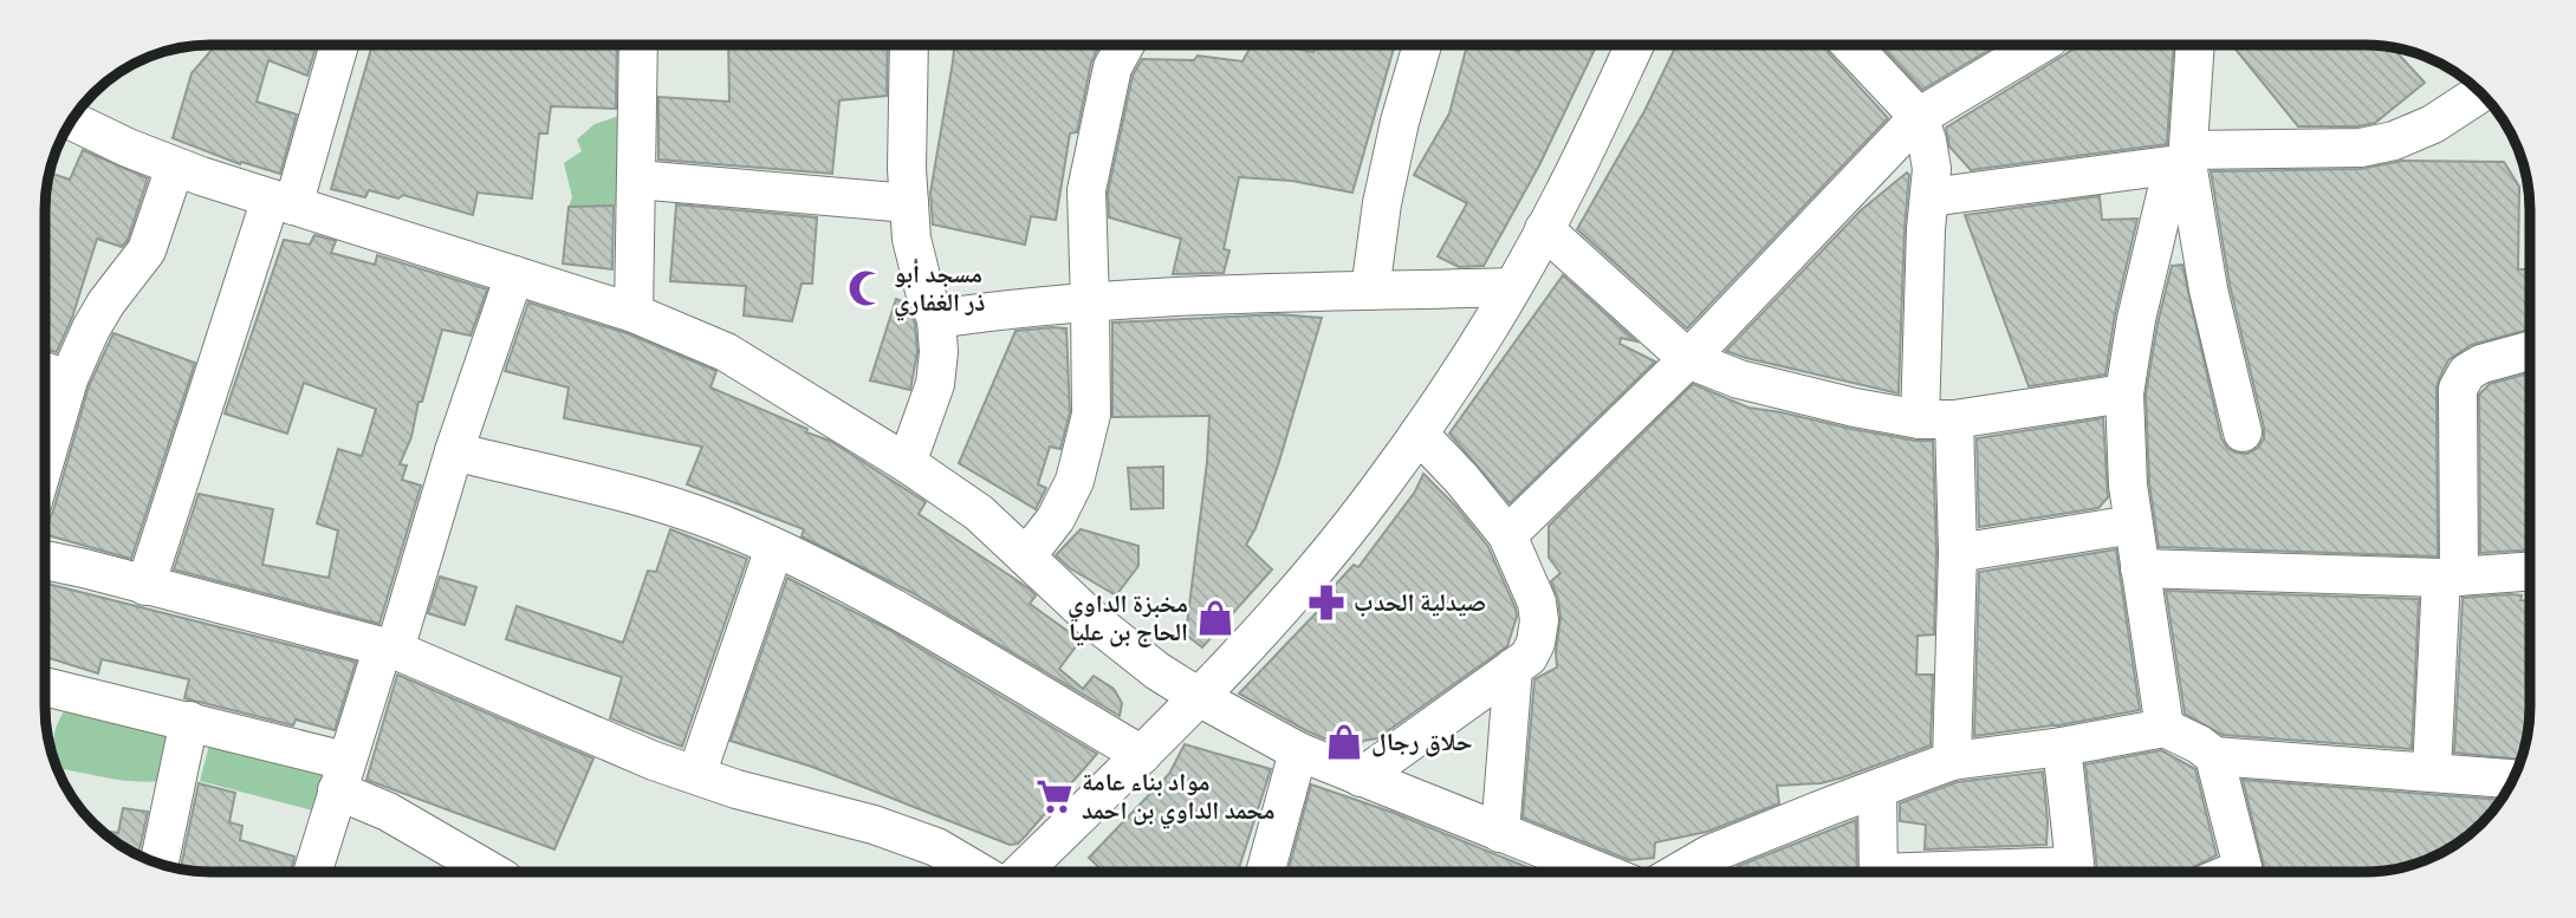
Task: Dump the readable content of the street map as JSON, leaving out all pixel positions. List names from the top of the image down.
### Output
{
  "places": {
    "mosque": ["مسجد أبو ذر الغفاري"],
    "pharmacy": ["صيدلية الحدب"],
    "shop": ["مخبزة الداوي الحاج بن عليا", "حلاق رجال"],
    "supermarket": ["مواد بناء عامة محمد الداوي بن احمد"]
  }
}
